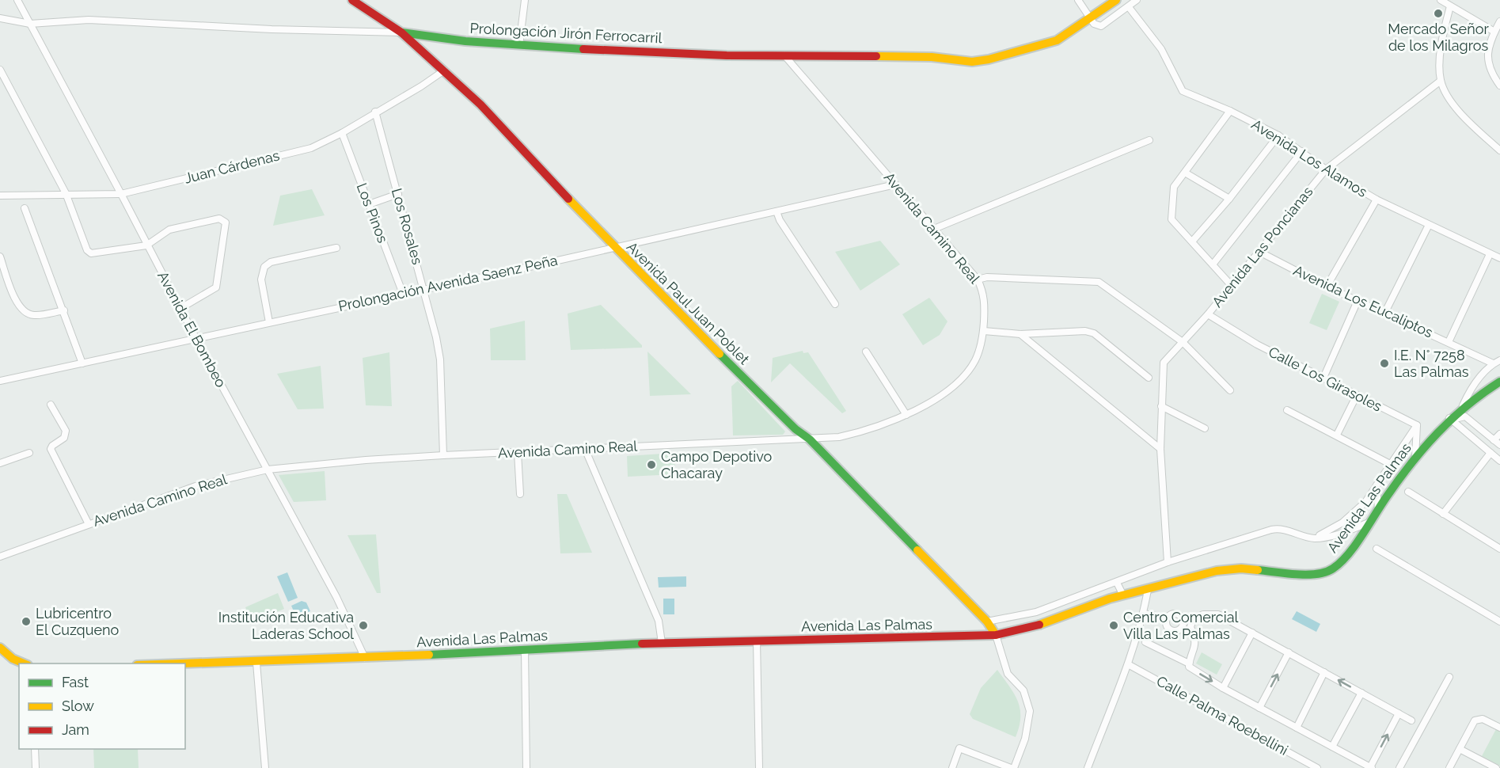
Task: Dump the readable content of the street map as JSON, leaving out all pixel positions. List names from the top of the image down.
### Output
{
  "streets": {
    "street": [
      "Prolongación Jirón Ferrocarril",
      "Avenida Los Alamos",
      "Juan Cárdenas",
      "Los Pinos",
      "Los Rosales",
      "Avenida Camino Real",
      "Avenida Las Poncianas",
      "Prolongación Avenida Saenz Peña",
      "Avenida Los Eucaliptos",
      "Avenida Paul Juan Poblet",
      "Avenida El Bombeo",
      "Calle Los Girasoles",
      "Avenida Las Palmas",
      "Calle Palma Roebellini"
    ]
  },
  "crossings": [
    ["Prolongación Jirón Ferrocarril", "Avenida Camino Real"],
    ["Prolongación Jirón Ferrocarril", "Avenida Paul Juan Poblet"],
    ["Prolongación Jirón Ferrocarril", "Avenida El Bombeo"],
    ["Avenida Los Alamos", "Avenida Las Poncianas"],
    ["Juan Cárdenas", "Los Pinos"],
    ["Juan Cárdenas", "Los Rosales"],
    ["Juan Cárdenas", "Avenida Paul Juan Poblet"],
    ["Juan Cárdenas", "Avenida El Bombeo"],
    ["Los Pinos", "Prolongación Avenida Saenz Peña"],
    ["Los Rosales", "Avenida Camino Real"],
    ["Los Rosales", "Prolongación Avenida Saenz Peña"],
    ["Avenida Camino Real", "Prolongación Avenida Saenz Peña"],
    ["Avenida Camino Real", "Avenida Paul Juan Poblet"],
    ["Avenida Camino Real", "Avenida El Bombeo"],
    ["Avenida Las Poncianas", "Avenida Los Eucaliptos"],
    ["Avenida Las Poncianas", "Calle Los Girasoles"],
    ["Prolongación Avenida Saenz Peña", "Avenida Paul Juan Poblet"],
    ["Prolongación Avenida Saenz Peña", "Avenida El Bombeo"],
    ["Avenida Paul Juan Poblet", "Avenida Las Palmas"],
    ["Avenida El Bombeo", "Avenida Las Palmas"]
  ],
  "places": [
    "Mercado Señor de los Milagros",
    "I.E. N° 7258 Las Palmas",
    "Campo Depotivo Chacaray",
    "Lubricentro El Cuzqueno",
    "Institución Educativa Laderas School",
    "Centro Comercial Villa Las Palmas"
  ],
  "legend": ["Fast", "Slow", "Jam"]
}
